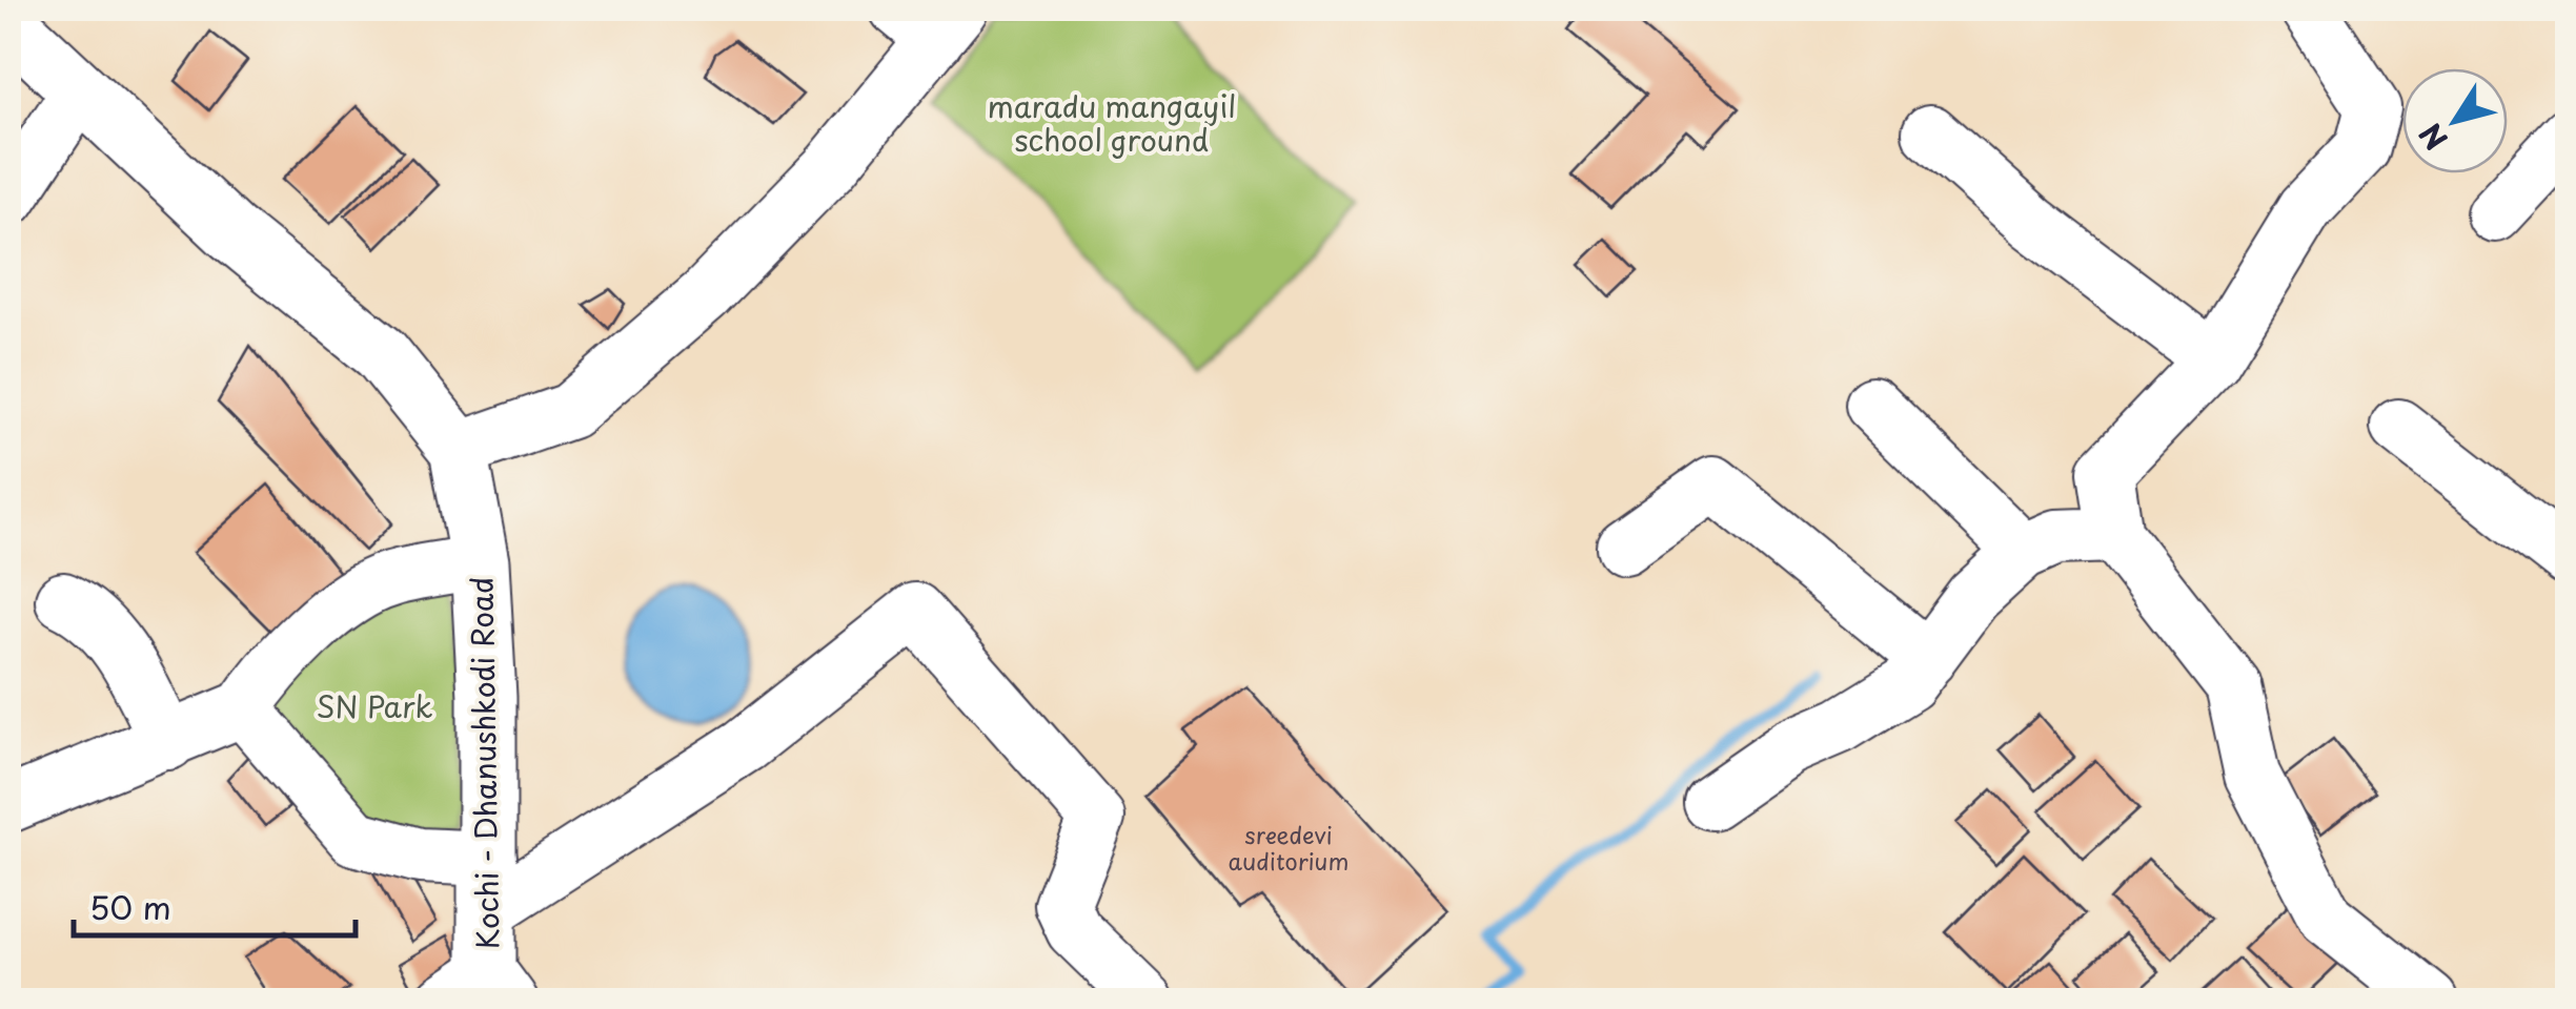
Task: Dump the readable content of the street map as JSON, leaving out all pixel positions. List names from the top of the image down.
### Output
{
  "streets": {
    "highway": ["Kochi - Dhanushkodi Road"]
  },
  "parks": ["maradu mangayil school ground", "SN Park"],
  "house_numbers": ["sreedevi auditorium"],
  "scale_bar": "50 m",
  "north": "bottom left"
}
